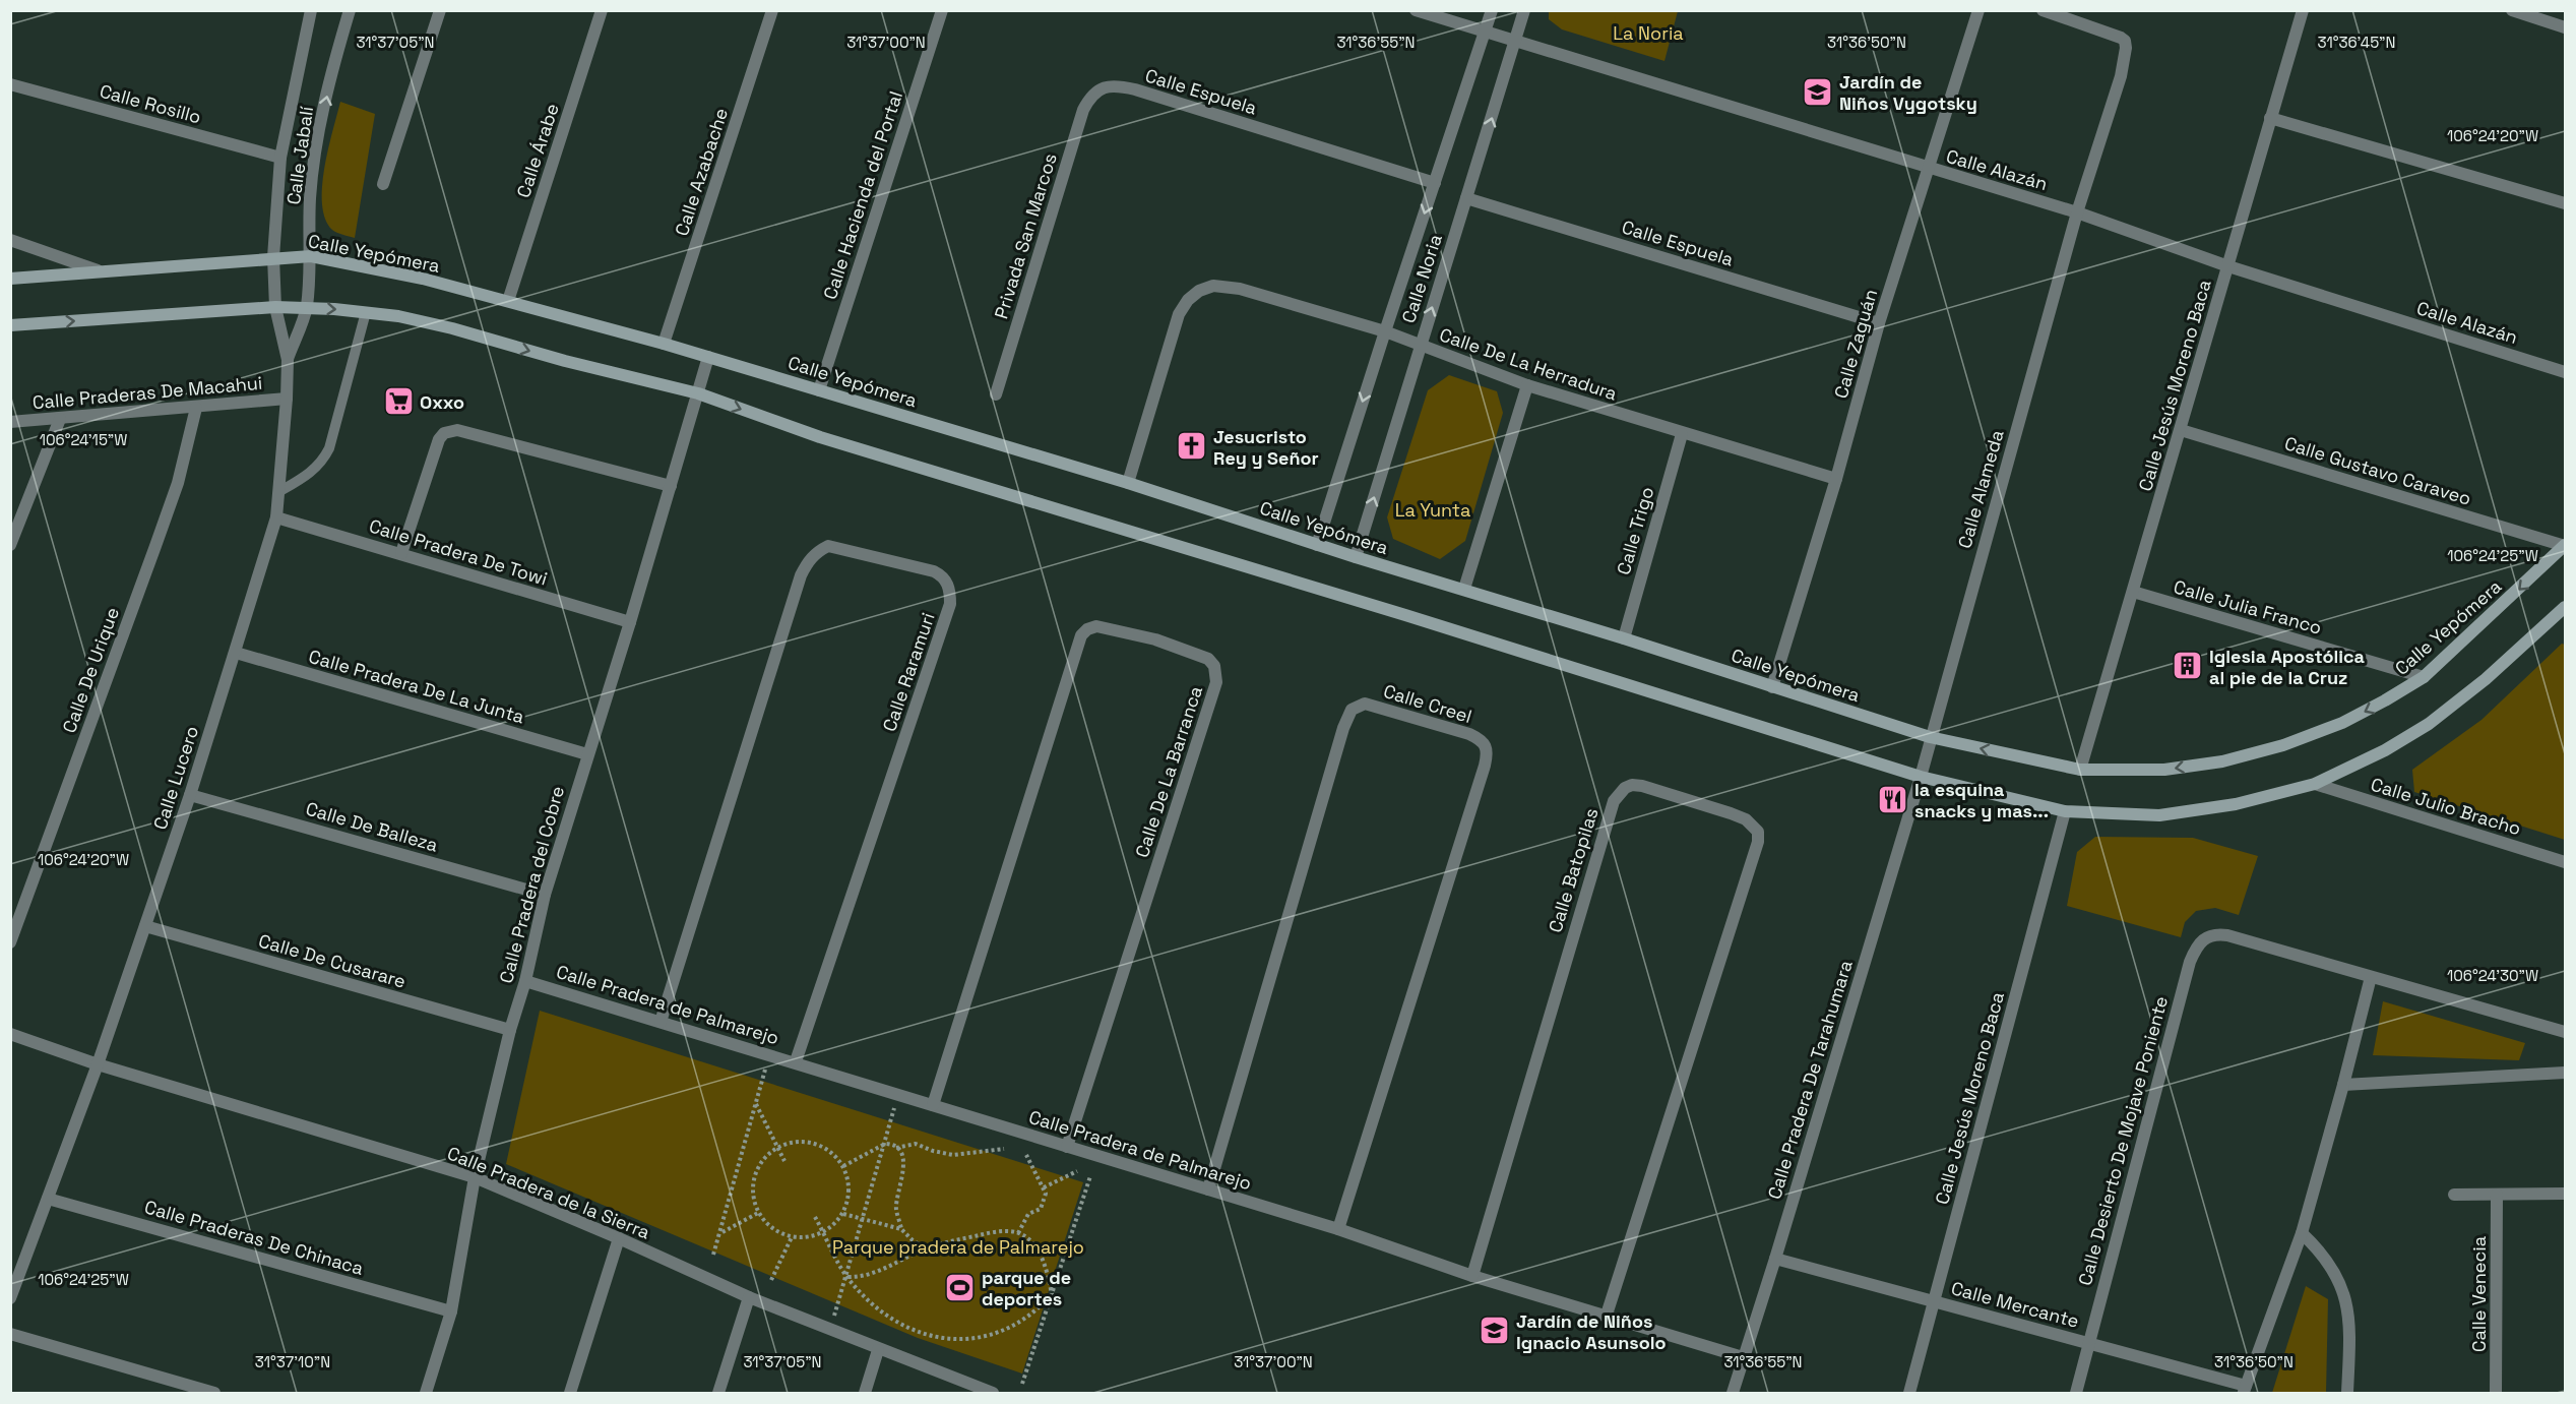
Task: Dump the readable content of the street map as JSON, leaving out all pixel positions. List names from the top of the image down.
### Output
{
  "streets": {
    "main road": ["Calle Yepómera"],
    "street": [
      "Calle Espuela",
      "Calle Rosillo",
      "Calle Árabe",
      "Calle Jabalí",
      "Calle Alazán",
      "Calle Azabache",
      "Calle Hacienda del Portal",
      "Privada San Marcos",
      "Calle Noria",
      "Calle Zaguán",
      "Calle De La Herradura",
      "Calle Jesús Moreno Baca",
      "Calle Praderas De Macahui",
      "Calle Gustavo Caraveo",
      "Calle Alameda",
      "Calle Trigo",
      "Calle Pradera De Towi",
      "Calle Julia Franco",
      "Calle De Urique",
      "Calle Raramuri",
      "Calle Pradera De La Junta",
      "Calle Creel",
      "Calle De La Barranca",
      "Calle Lucero",
      "Calle Julio Bracho",
      "Calle De Balleza",
      "Calle Batopilas",
      "Calle Pradera del Cobre",
      "Calle De Cusarare",
      "Calle Pradera de Palmarejo",
      "Calle Pradera De Tarahumara",
      "Calle Desierto De Mojave Poniente",
      "Calle Pradera de la Sierra",
      "Calle Praderas De Chinaca",
      "Calle Venecia",
      "Calle Mercante"
    ]
  },
  "crossings": [
    ["Calle Espuela", "Privada San Marcos"],
    ["Calle Espuela", "Calle Noria"],
    ["Calle Espuela", "Calle Zaguán"],
    ["Calle Rosillo", "Calle Jabalí"],
    ["Calle Árabe", "Calle Yepómera"],
    ["Calle Jabalí", "Calle Yepómera"],
    ["Calle Jabalí", "Calle Lucero"],
    ["Calle Alazán", "Calle Noria"],
    ["Calle Alazán", "Calle Zaguán"],
    ["Calle Alazán", "Calle Jesús Moreno Baca"],
    ["Calle Alazán", "Calle Alameda"],
    ["Calle Azabache", "Calle Yepómera"],
    ["Calle Hacienda del Portal", "Calle Yepómera"],
    ["Calle Yepómera", "Calle Noria"],
    ["Calle Yepómera", "Calle Zaguán"],
    ["Calle Yepómera", "Calle De La Herradura"],
    ["Calle Yepómera", "Calle Jesús Moreno Baca"],
    ["Calle Yepómera", "Calle Gustavo Caraveo"],
    ["Calle Yepómera", "Calle Alameda"],
    ["Calle Yepómera", "Calle Trigo"],
    ["Calle Yepómera", "Calle Julia Franco"],
    ["Calle Yepómera", "Calle Pradera del Cobre"],
    ["Calle Noria", "Calle De La Herradura"],
    ["Calle Zaguán", "Calle De La Herradura"],
    ["Calle De La Herradura", "Calle Trigo"],
    ["Calle Jesús Moreno Baca", "Calle Gustavo Caraveo"],
    ["Calle Jesús Moreno Baca", "Calle Julia Franco"],
    ["Calle Jesús Moreno Baca", "Calle Mercante"],
    ["Calle Praderas De Macahui", "Calle De Urique"],
    ["Calle Praderas De Macahui", "Calle Lucero"],
    ["Calle Alameda", "Calle Pradera De Tarahumara"],
    ["Calle Pradera De Towi", "Calle Lucero"],
    ["Calle Pradera De Towi", "Calle Pradera del Cobre"],
    ["Calle Raramuri", "Calle Pradera de Palmarejo"],
    ["Calle Pradera De La Junta", "Calle Lucero"],
    ["Calle Pradera De La Junta", "Calle Pradera del Cobre"],
    ["Calle Creel", "Calle Pradera de Palmarejo"],
    ["Calle De La Barranca", "Calle Pradera de Palmarejo"],
    ["Calle Lucero", "Calle De Balleza"],
    ["Calle Lucero", "Calle De Cusarare"],
    ["Calle Lucero", "Calle Pradera de la Sierra"],
    ["Calle Lucero", "Calle Praderas De Chinaca"],
    ["Calle De Balleza", "Calle Pradera del Cobre"],
    ["Calle Batopilas", "Calle Pradera de Palmarejo"],
    ["Calle Pradera del Cobre", "Calle De Cusarare"],
    ["Calle Pradera del Cobre", "Calle Pradera de Palmarejo"],
    ["Calle Pradera del Cobre", "Calle Pradera de la Sierra"],
    ["Calle Pradera del Cobre", "Calle Praderas De Chinaca"],
    ["Calle Pradera de Palmarejo", "Calle Pradera De Tarahumara"],
    ["Calle Pradera De Tarahumara", "Calle Mercante"],
    ["Calle Desierto De Mojave Poniente", "Calle Mercante"]
  ],
  "parks": ["La Noria", "La Yunta", "Parque pradera de Palmarejo"],
  "places": {
    "school or university": ["Jardín de Niños Vygotsky", "Jardín de Niños Ignacio Asunsolo"],
    "supermarket": ["Oxxo"],
    "church": ["Jesucristo Rey y Señor"],
    "building": ["Iglesia Apostólica al pie de la Cruz"],
    "restaurant": ["la esquina snacks y mas..."],
    "sports": ["parque de deportes"]
  },
  "coordinates": [
    "31°37'05\"N",
    "31°37'00\"N",
    "31°36'55\"N",
    "31°36'50\"N",
    "31°36'45\"N",
    "106°24'20\"W",
    "106°24'15\"W",
    "106°24'25\"W",
    "106°24'30\"W",
    "31°37'10\"N"
  ]
}
